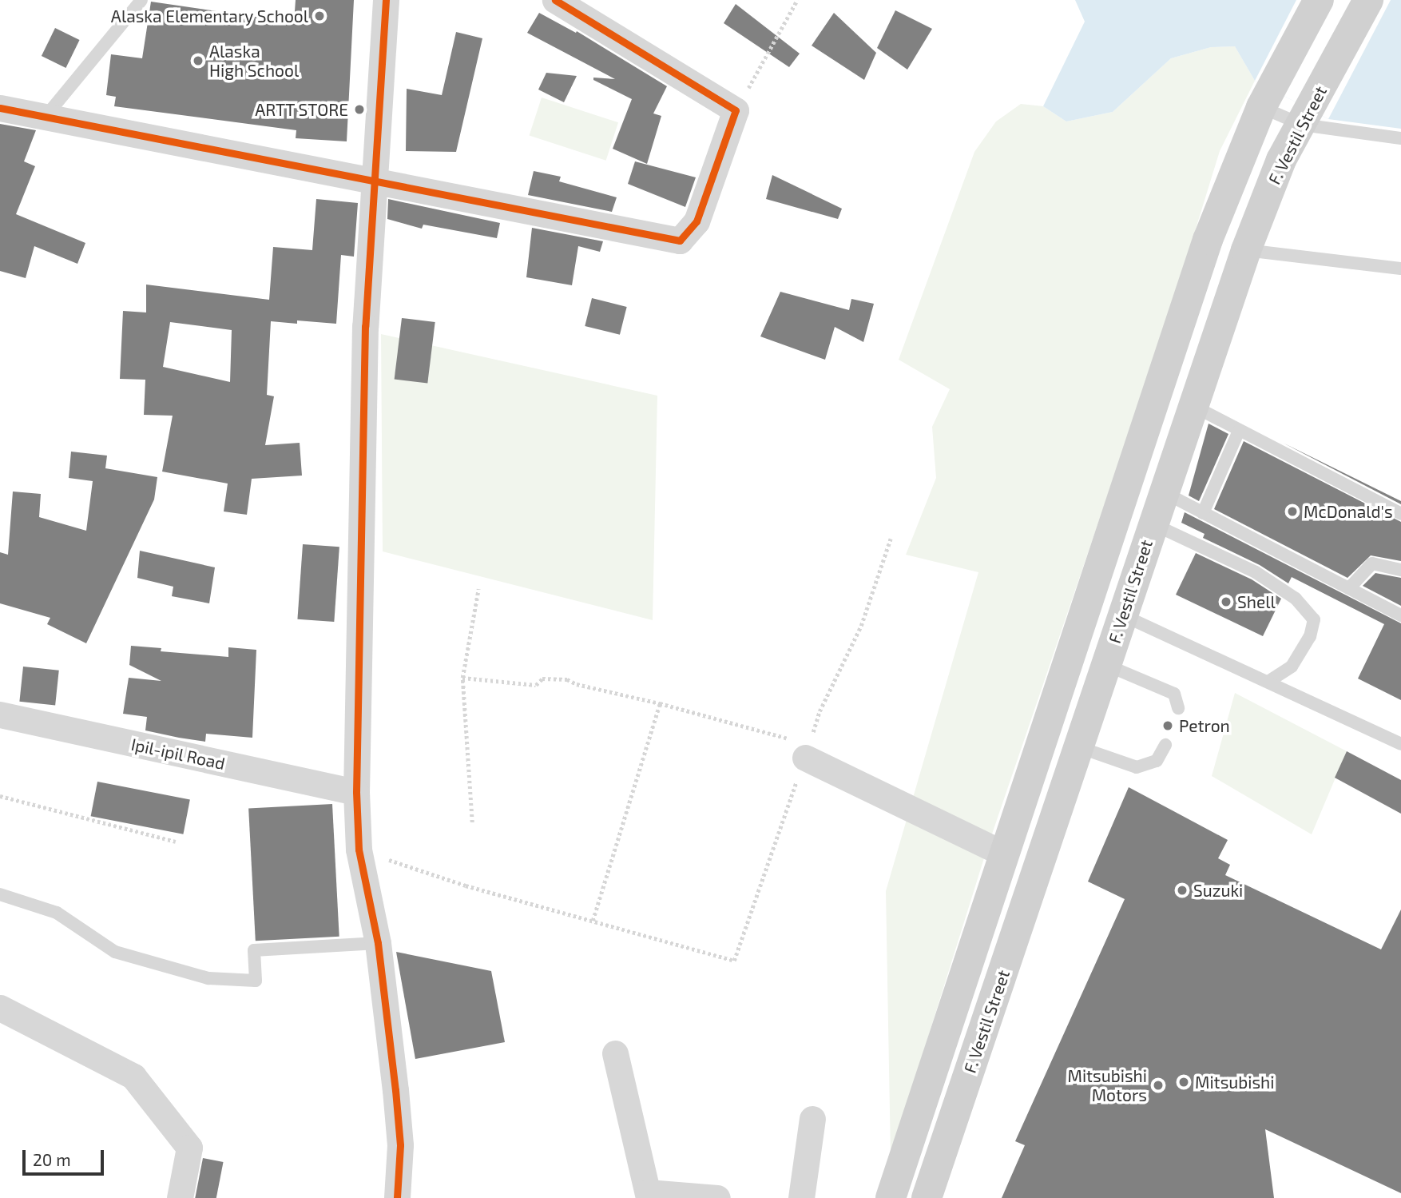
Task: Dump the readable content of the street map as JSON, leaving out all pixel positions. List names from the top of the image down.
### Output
{
  "streets": {
    "main road": ["F. Vestil Street"],
    "street": ["Ipil-ipil Road"]
  },
  "places": [
    "Alaska Elementary School",
    "Alaska High School",
    "ARTT STORE",
    "McDonald's",
    "Shell",
    "Petron",
    "Suzuki",
    "Mitsubishi",
    "Mitsubishi Motors"
  ],
  "scale_bar": "20 m"
}
